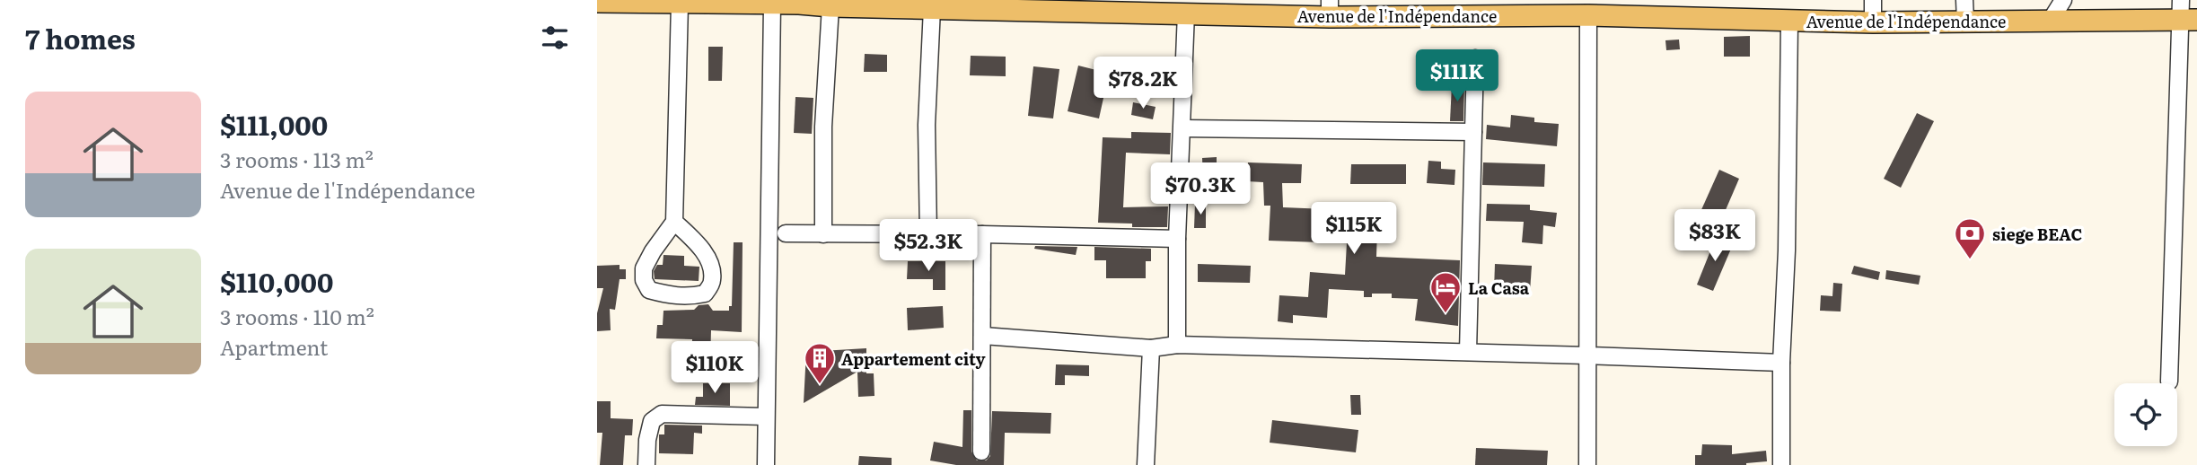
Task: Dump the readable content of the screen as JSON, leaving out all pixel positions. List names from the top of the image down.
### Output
{
  "streets": {
    "main road": ["Avenue de l'Indépendance"]
  },
  "places": {
    "bank": ["siege BEAC"],
    "hotel": ["La Casa"],
    "building": ["Appartement city"]
  },
  "page": {
    "heading": "7 homes",
    "price": [
      "$111K",
      "$78.2K",
      "$70.3K",
      "$115K",
      "$83K",
      "$52.3K",
      "$110K"
    ],
    "list": [
      {
        "name": "$111,000",
        "note": "3 rooms · 113 m² · Avenue de l'Indépendance"
      },
      {
        "name": "$110,000",
        "note": "3 rooms · 110 m² · Apartment"
      }
    ]
  }
}
